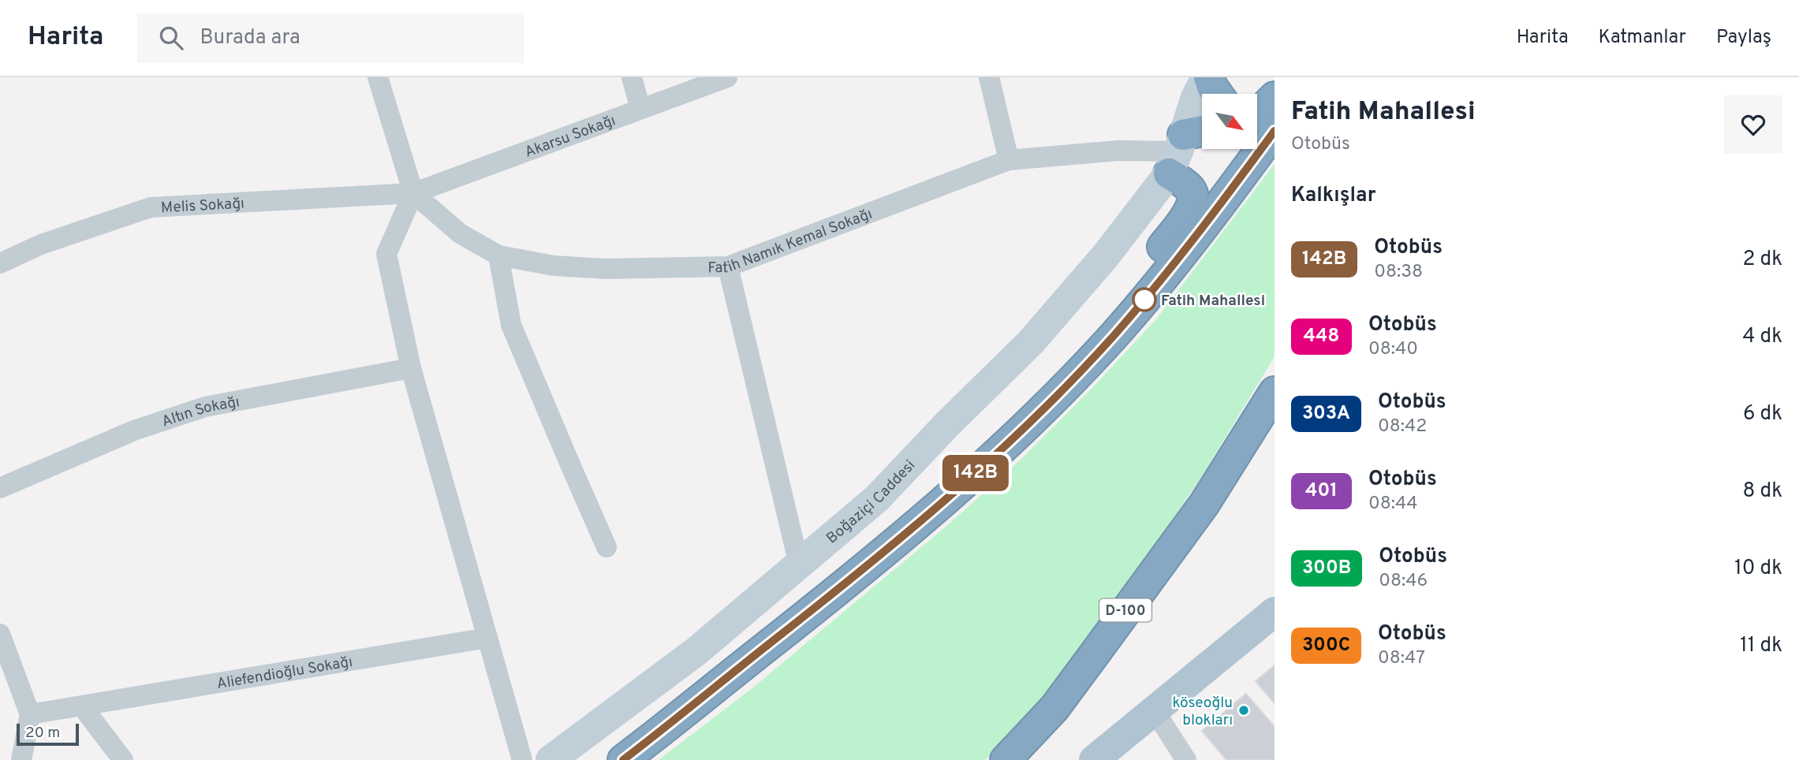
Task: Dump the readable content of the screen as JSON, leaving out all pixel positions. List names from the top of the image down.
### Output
{
  "streets": {
    "highway": ["D-100"],
    "main road": ["Boğaziçi Caddesi"],
    "street": [
      "Akarsu Sokağı",
      "Melis Sokağı",
      "Fatih Namık Kemal Sokağı",
      "Altın Sokağı",
      "Aliefendioğlu Sokağı"
    ]
  },
  "crossings": [
    ["Akarsu Sokağı", "Melis Sokağı"],
    ["Akarsu Sokağı", "Fatih Namık Kemal Sokağı"],
    ["Melis Sokağı", "Fatih Namık Kemal Sokağı"],
    ["Fatih Namık Kemal Sokağı", "Boğaziçi Caddesi"]
  ],
  "places": ["Fatih Mahallesi", "köseoğlu blokları"],
  "lines": ["bus line 142B"],
  "scale_bar": "20 m",
  "north": "bottom right",
  "page": {
    "header": "Harita",
    "search": "Burada ara",
    "nav": ["Harita", "Katmanlar", "Paylaş"],
    "on_map": "142B",
    "heading": [
      ["Fatih Mahallesi", "Otobüs"],
      "Kalkışlar"
    ],
    "list": [
      {
        "mark": "142B",
        "name": "Otobüs",
        "note": "08:38",
        "value": "2 dk"
      },
      {
        "mark": "448",
        "name": "Otobüs",
        "note": "08:40",
        "value": "4 dk"
      },
      {
        "mark": "303A",
        "name": "Otobüs",
        "note": "08:42",
        "value": "6 dk"
      },
      {
        "mark": "401",
        "name": "Otobüs",
        "note": "08:44",
        "value": "8 dk"
      },
      {
        "mark": "300B",
        "name": "Otobüs",
        "note": "08:46",
        "value": "10 dk"
      },
      {
        "mark": "300C",
        "name": "Otobüs",
        "note": "08:47",
        "value": "11 dk"
      }
    ],
    "scale": "20 m"
  }
}
